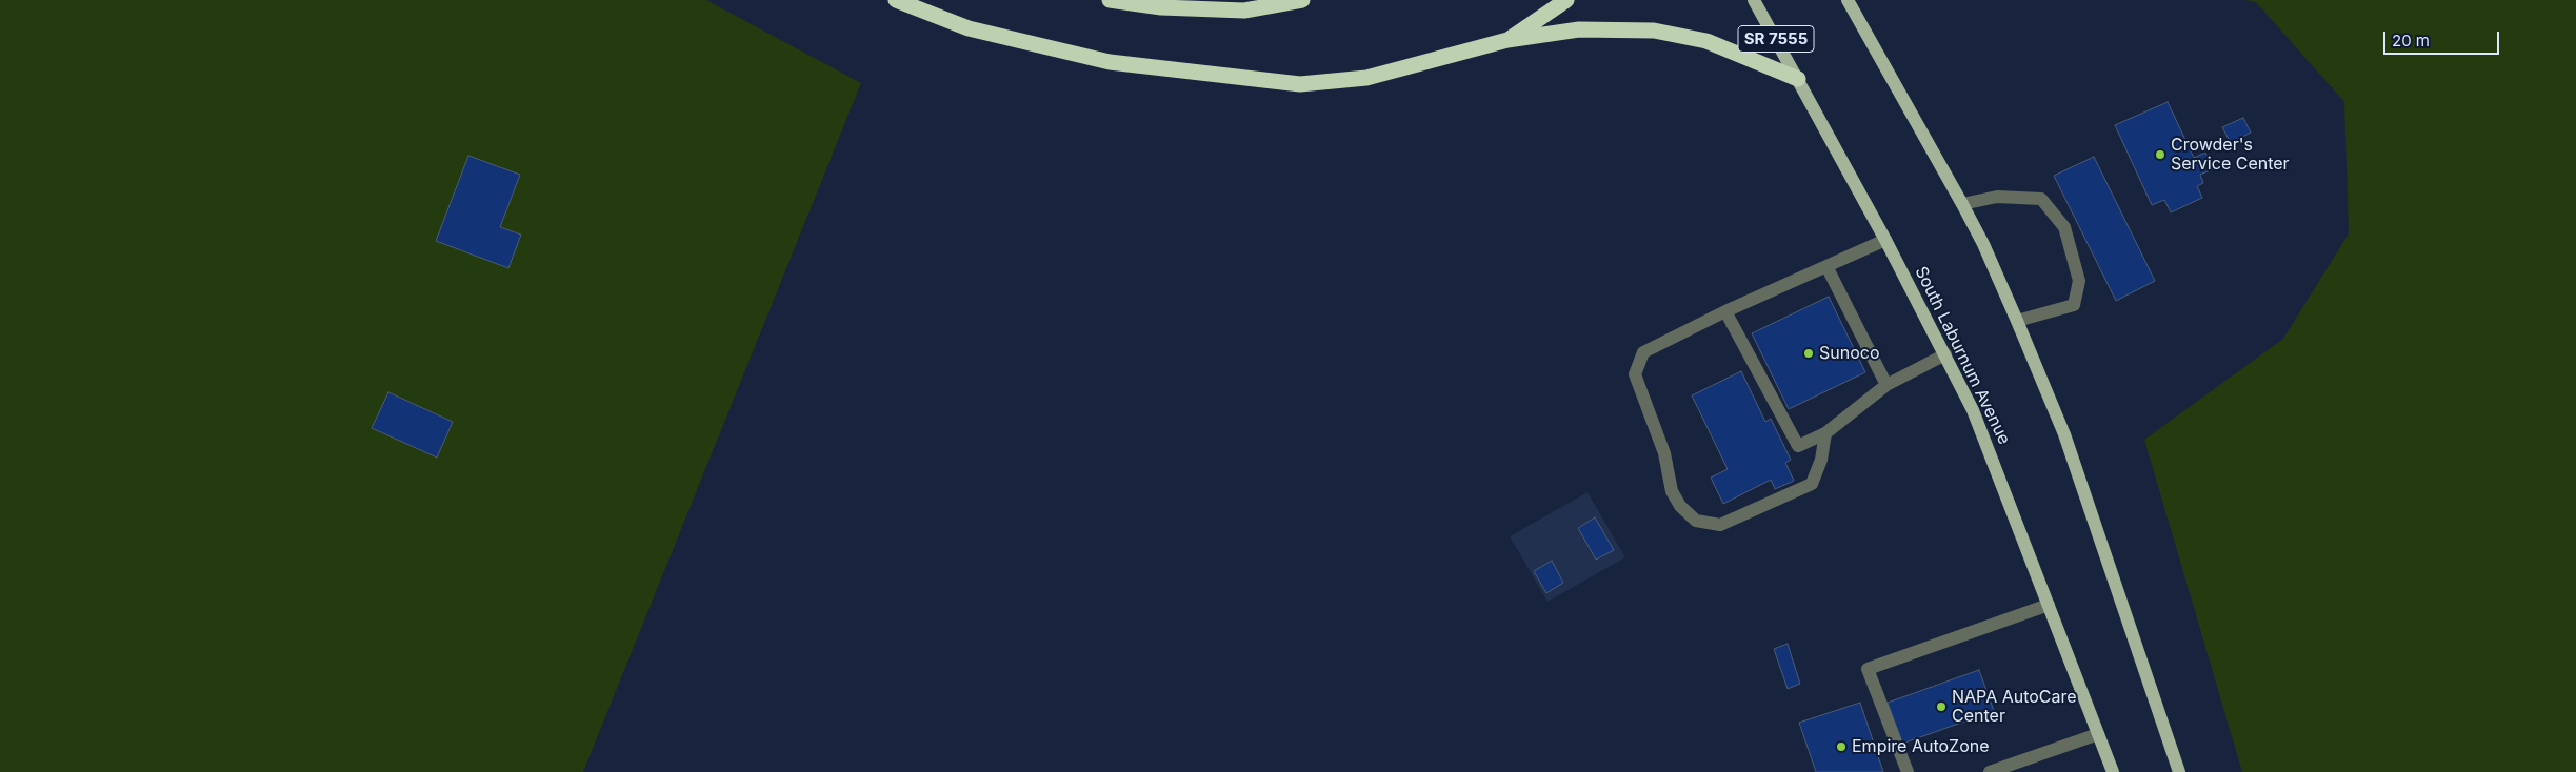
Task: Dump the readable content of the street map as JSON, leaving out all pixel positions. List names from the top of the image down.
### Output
{
  "streets": {
    "main road": ["SR 7555", "South Laburnum Avenue"]
  },
  "places": [
    "Crowder's Service Center",
    "Sunoco",
    "NAPA AutoCare Center",
    "Empire AutoZone"
  ],
  "scale_bar": "20 m"
}
